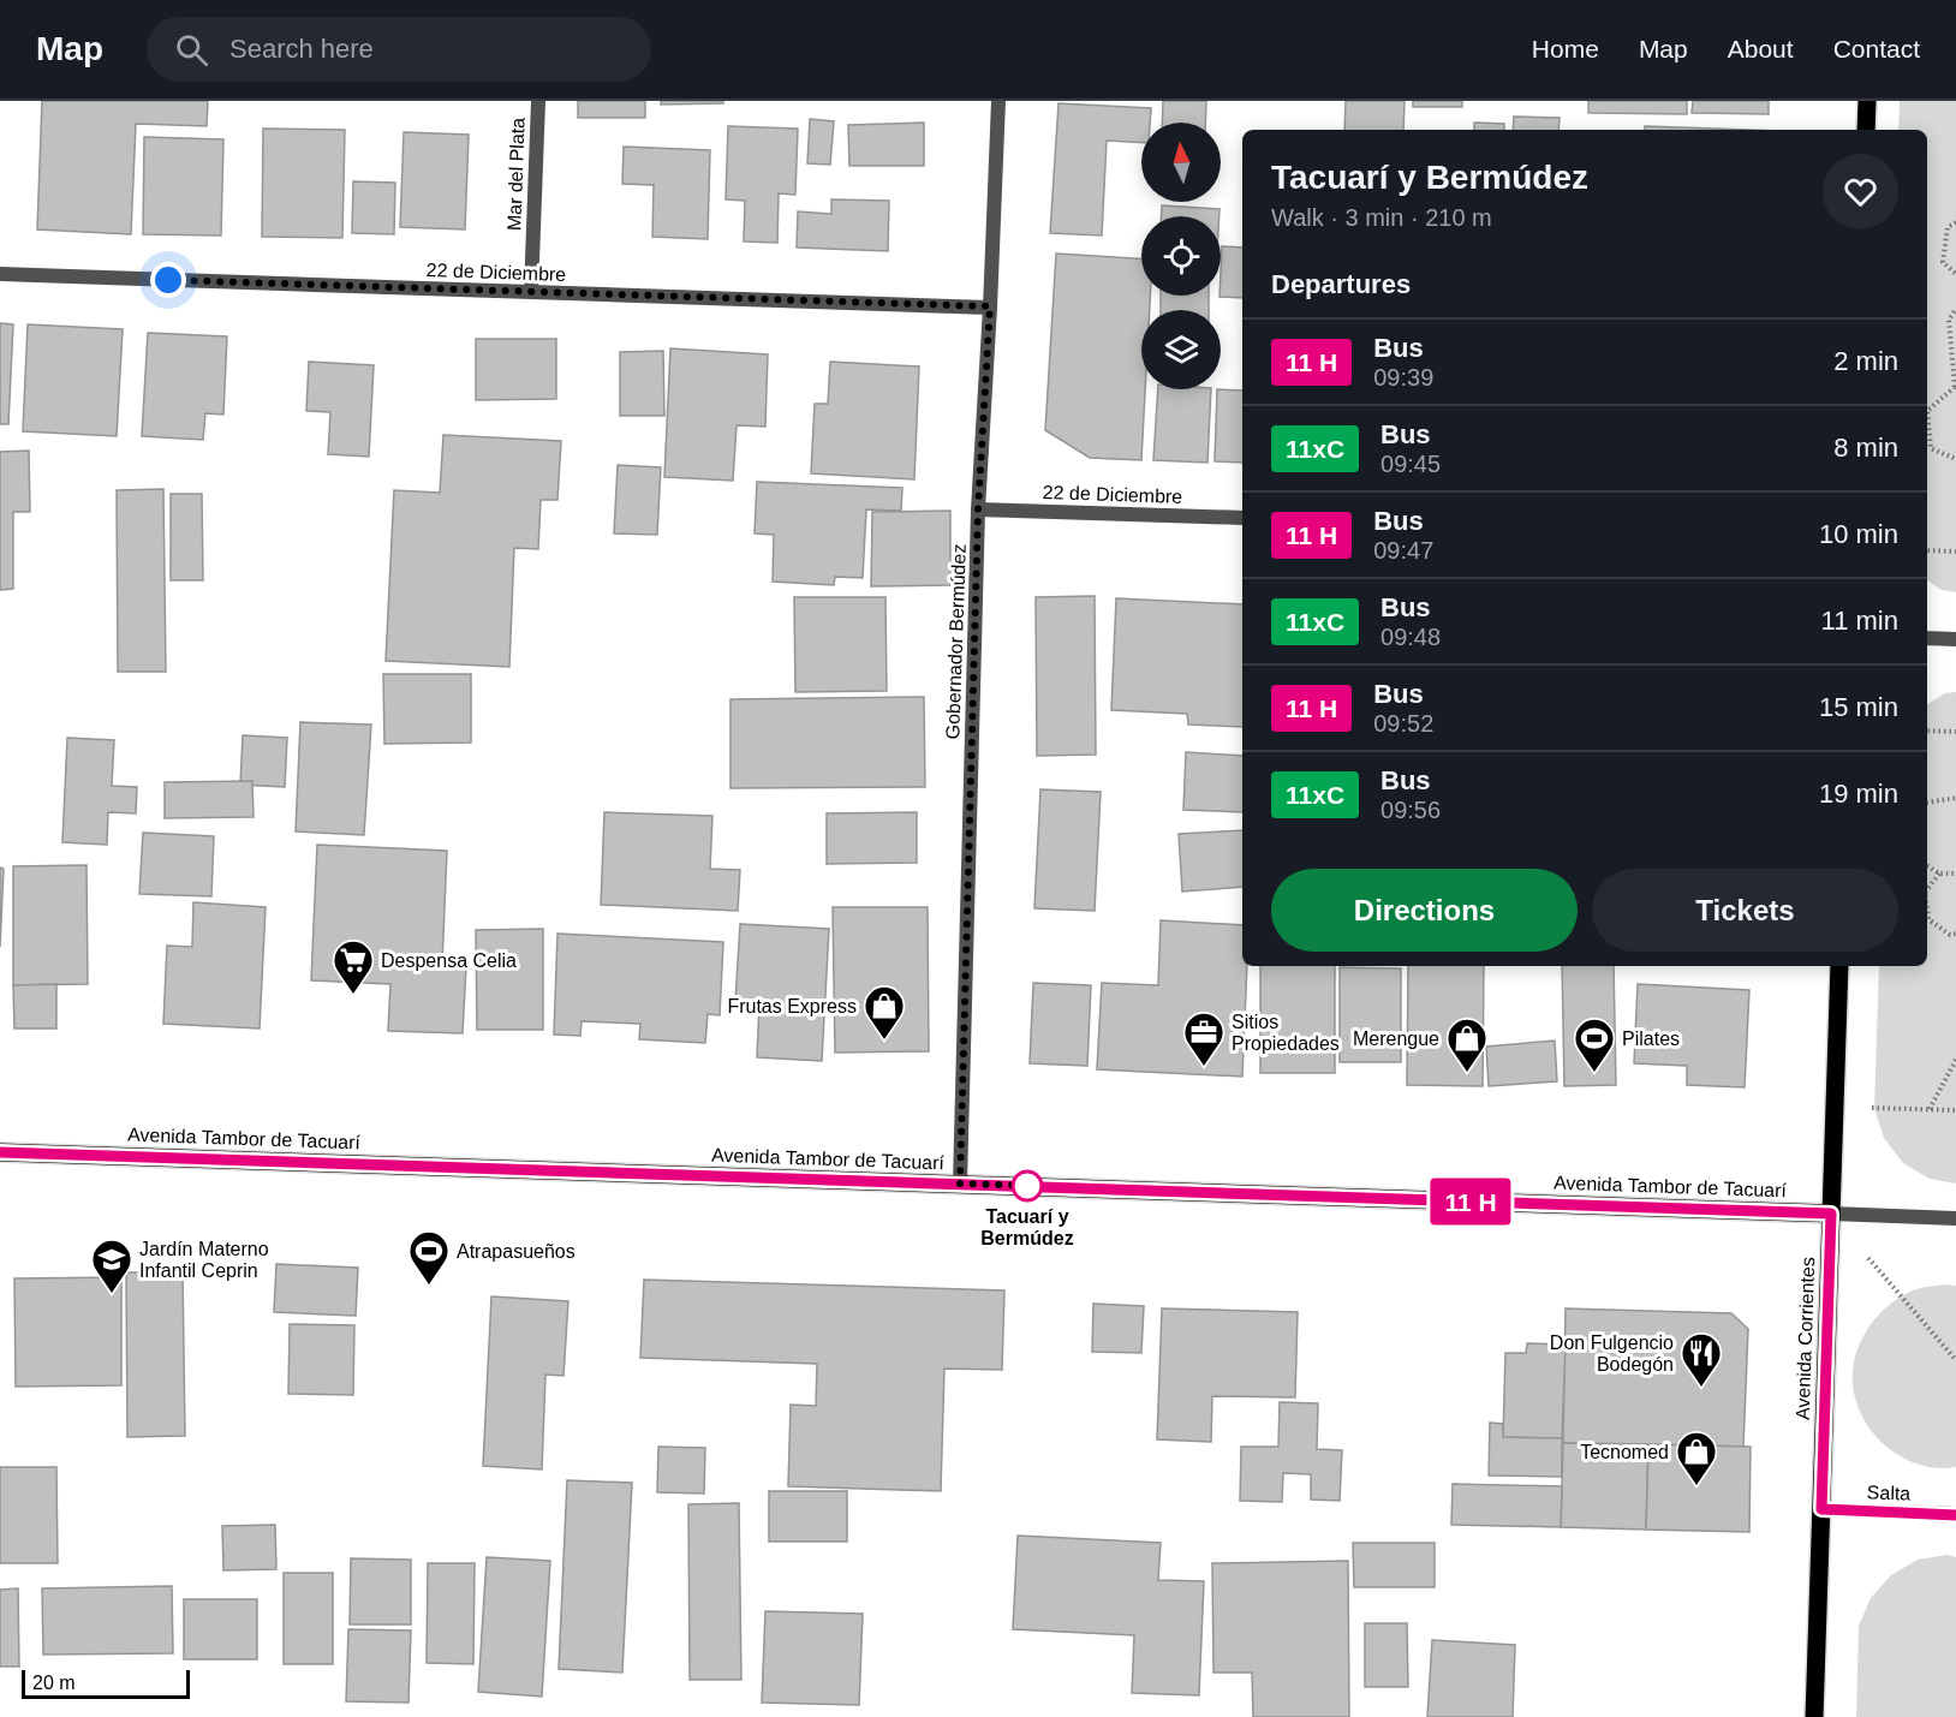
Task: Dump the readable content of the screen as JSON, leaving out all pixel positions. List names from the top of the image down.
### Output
{
  "streets": {
    "main road": ["Avenida Tambor de Tacuarí", "Avenida Corrientes"],
    "street": [
      "Mar del Plata",
      "22 de Diciembre",
      "Gobernador Bermúdez",
      "Salta"
    ]
  },
  "crossings": [
    ["Mar del Plata", "22 de Diciembre"],
    ["22 de Diciembre", "Gobernador Bermúdez"],
    ["Gobernador Bermúdez", "Avenida Tambor de Tacuarí"],
    ["Avenida Tambor de Tacuarí", "Avenida Corrientes"],
    ["Avenida Corrientes", "Salta"]
  ],
  "places": {
    "supermarket": ["Despensa Celia"],
    "shop": ["Frutas Express", "Merengue", "Tecnomed"],
    "office": ["Sitios Propiedades"],
    "sports": ["Pilates", "Atrapasueños"],
    "other": ["Tacuarí y Bermúdez"],
    "school or university": ["Jardín Materno Infantil Ceprin"],
    "restaurant": ["Don Fulgencio Bodegón"]
  },
  "scale_bar": "20 m",
  "north": "top",
  "page": {
    "header": "Map",
    "search": "Search here",
    "nav": [
      "Home",
      "Map",
      "About",
      "Contact"
    ],
    "on_map": "11 H",
    "heading": [
      ["Tacuarí y Bermúdez", "Walk · 3 min · 210 m"],
      "Departures"
    ],
    "list": [
      {
        "mark": "11 H",
        "name": "Bus",
        "note": "09:39",
        "value": "2 min"
      },
      {
        "mark": "11xC",
        "name": "Bus",
        "note": "09:45",
        "value": "8 min"
      },
      {
        "mark": "11 H",
        "name": "Bus",
        "note": "09:47",
        "value": "10 min"
      },
      {
        "mark": "11xC",
        "name": "Bus",
        "note": "09:48",
        "value": "11 min"
      },
      {
        "mark": "11 H",
        "name": "Bus",
        "note": "09:52",
        "value": "15 min"
      },
      {
        "mark": "11xC",
        "name": "Bus",
        "note": "09:56",
        "value": "19 min"
      }
    ],
    "buttons": ["Directions", "Tickets"],
    "scale": "20 m"
  }
}
